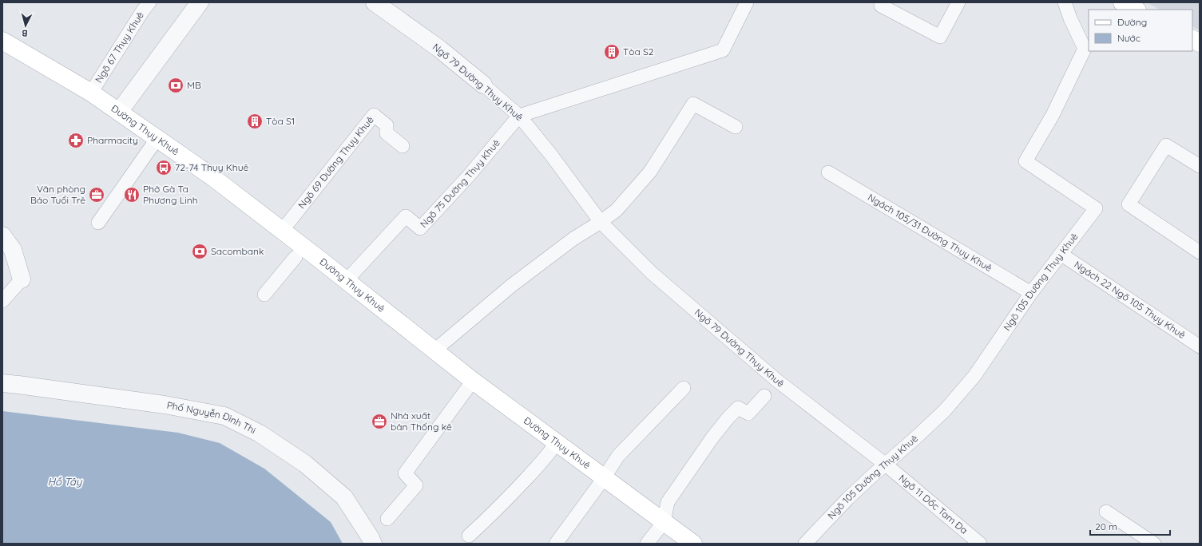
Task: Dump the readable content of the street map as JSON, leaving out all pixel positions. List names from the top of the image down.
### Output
{
  "streets": {
    "main road": ["Đường Thụy Khuê"],
    "street": ["Ngõ 79 Đường Thụy Khuê", "Phố Nguyễn Đình Thi"],
    "lane": [
      "Ngõ 67 Thụy Khuê",
      "Ngõ 69 Đường Thụy Khuê",
      "Ngõ 75 Đường Thụy Khuê",
      "Ngách 105/31 Đường Thụy Khuê",
      "Ngõ 105 Đường Thụy Khuê",
      "Ngách 22 Ngõ 105 Thụy Khuê",
      "Ngõ 11 Dốc Tam Đa"
    ]
  },
  "crossings": [
    ["Ngõ 67 Thụy Khuê", "Đường Thụy Khuê"],
    ["Ngõ 79 Đường Thụy Khuê", "Ngõ 75 Đường Thụy Khuê"],
    ["Ngõ 79 Đường Thụy Khuê", "Ngõ 105 Đường Thụy Khuê"],
    ["Ngõ 79 Đường Thụy Khuê", "Ngõ 11 Dốc Tam Đa"],
    ["Đường Thụy Khuê", "Ngõ 69 Đường Thụy Khuê"],
    ["Đường Thụy Khuê", "Ngõ 75 Đường Thụy Khuê"],
    ["Ngách 105/31 Đường Thụy Khuê", "Ngõ 105 Đường Thụy Khuê"],
    ["Ngõ 105 Đường Thụy Khuê", "Ngách 22 Ngõ 105 Thụy Khuê"],
    ["Ngõ 105 Đường Thụy Khuê", "Ngõ 11 Dốc Tam Đa"]
  ],
  "water": ["Hồ Tây"],
  "places": {
    "building": ["Tòa S2", "Tòa S1"],
    "bank": ["MB", "Sacombank"],
    "pharmacy": ["Pharmacity"],
    "bus stop": ["72-74 Thụy Khuê"],
    "office": ["Văn phòng Báo Tuổi Trẻ", "Nhà xuất bản Thống kê"],
    "restaurant": ["Phở Gà Ta Phương Linh"]
  },
  "legend": ["Đường", "Nước"],
  "scale_bar": "20 m",
  "north": "bottom"
}
